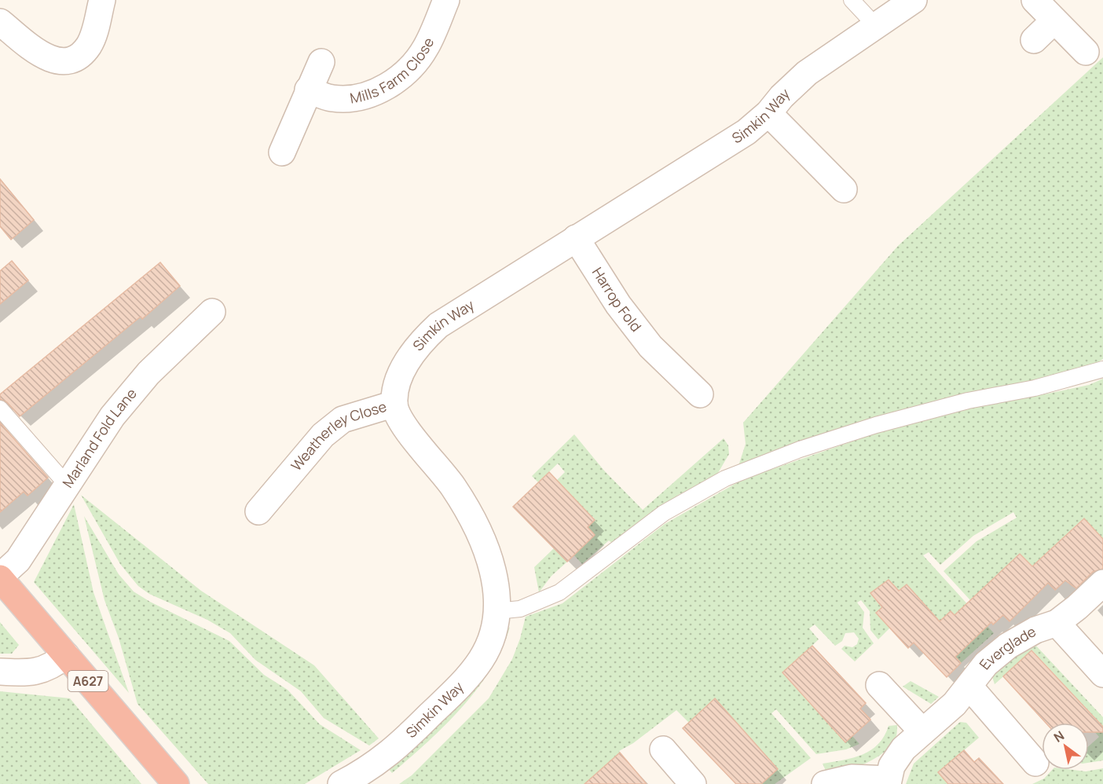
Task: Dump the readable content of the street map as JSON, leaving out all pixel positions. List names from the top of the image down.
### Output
{
  "streets": {
    "highway": ["A627"],
    "street": [
      "Mills Farm Close",
      "Simkin Way",
      "Harrop Fold",
      "Marland Fold Lane",
      "Weatherley Close",
      "Everglade"
    ]
  },
  "crossings": [
    ["Simkin Way", "Harrop Fold"],
    ["Simkin Way", "Weatherley Close"],
    ["Marland Fold Lane", "A627"]
  ],
  "north": "top left"
}
